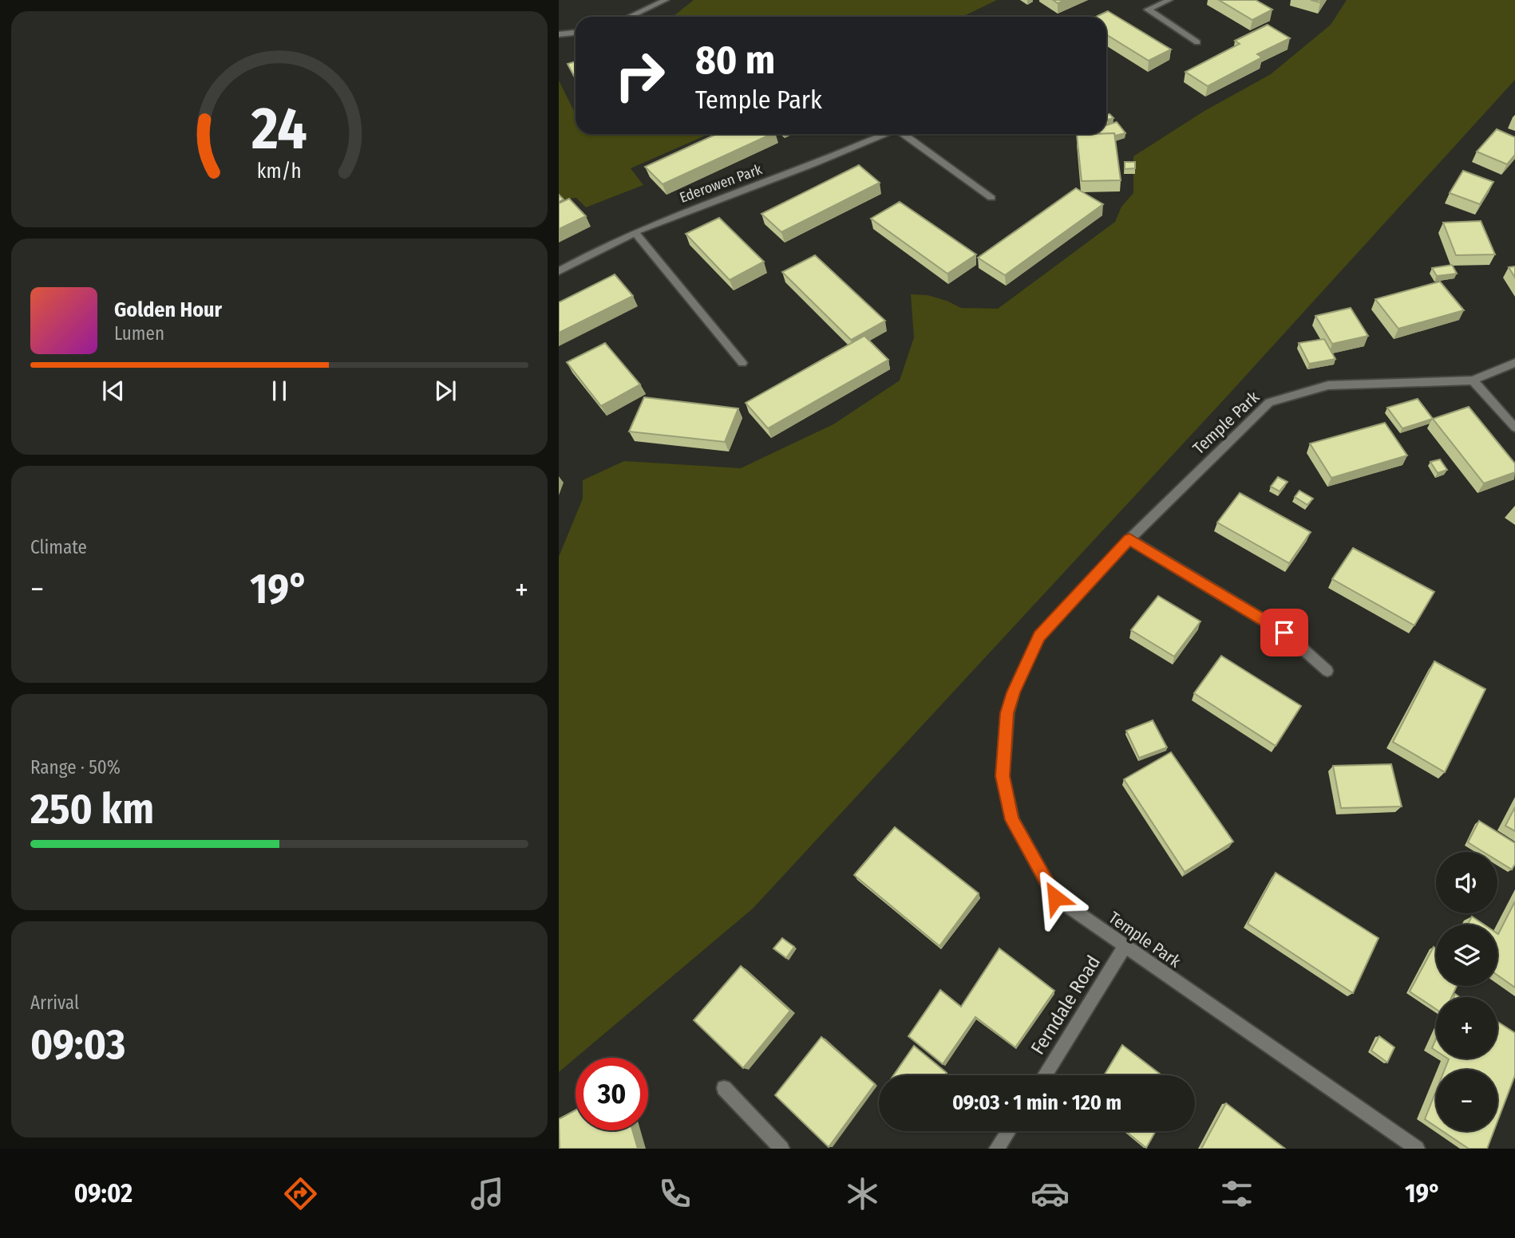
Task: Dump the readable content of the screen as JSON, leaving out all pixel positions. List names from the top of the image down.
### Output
{
  "streets": {
    "street": ["Ederowen Park", "Temple Park", "Ferndale Road"]
  },
  "crossings": [
    ["Temple Park", "Ferndale Road"]
  ],
  "page": {
    "turn": ["80 m", "Temple Park"],
    "song": ["Golden Hour", "Lumen"],
    "tile": [
      "Climate",
      ["Range · 50%", "250 km"],
      ["Arrival", "09:03"]
    ],
    "heat": ["−", "19°", "+"],
    "map_buttons": ["+", "−"],
    "limit": "30",
    "trip": "09:03 · 1 min · 120 m",
    "tabs": ["09:02", "19°"],
    "gauge": ["24", "km/h"]
  }
}
